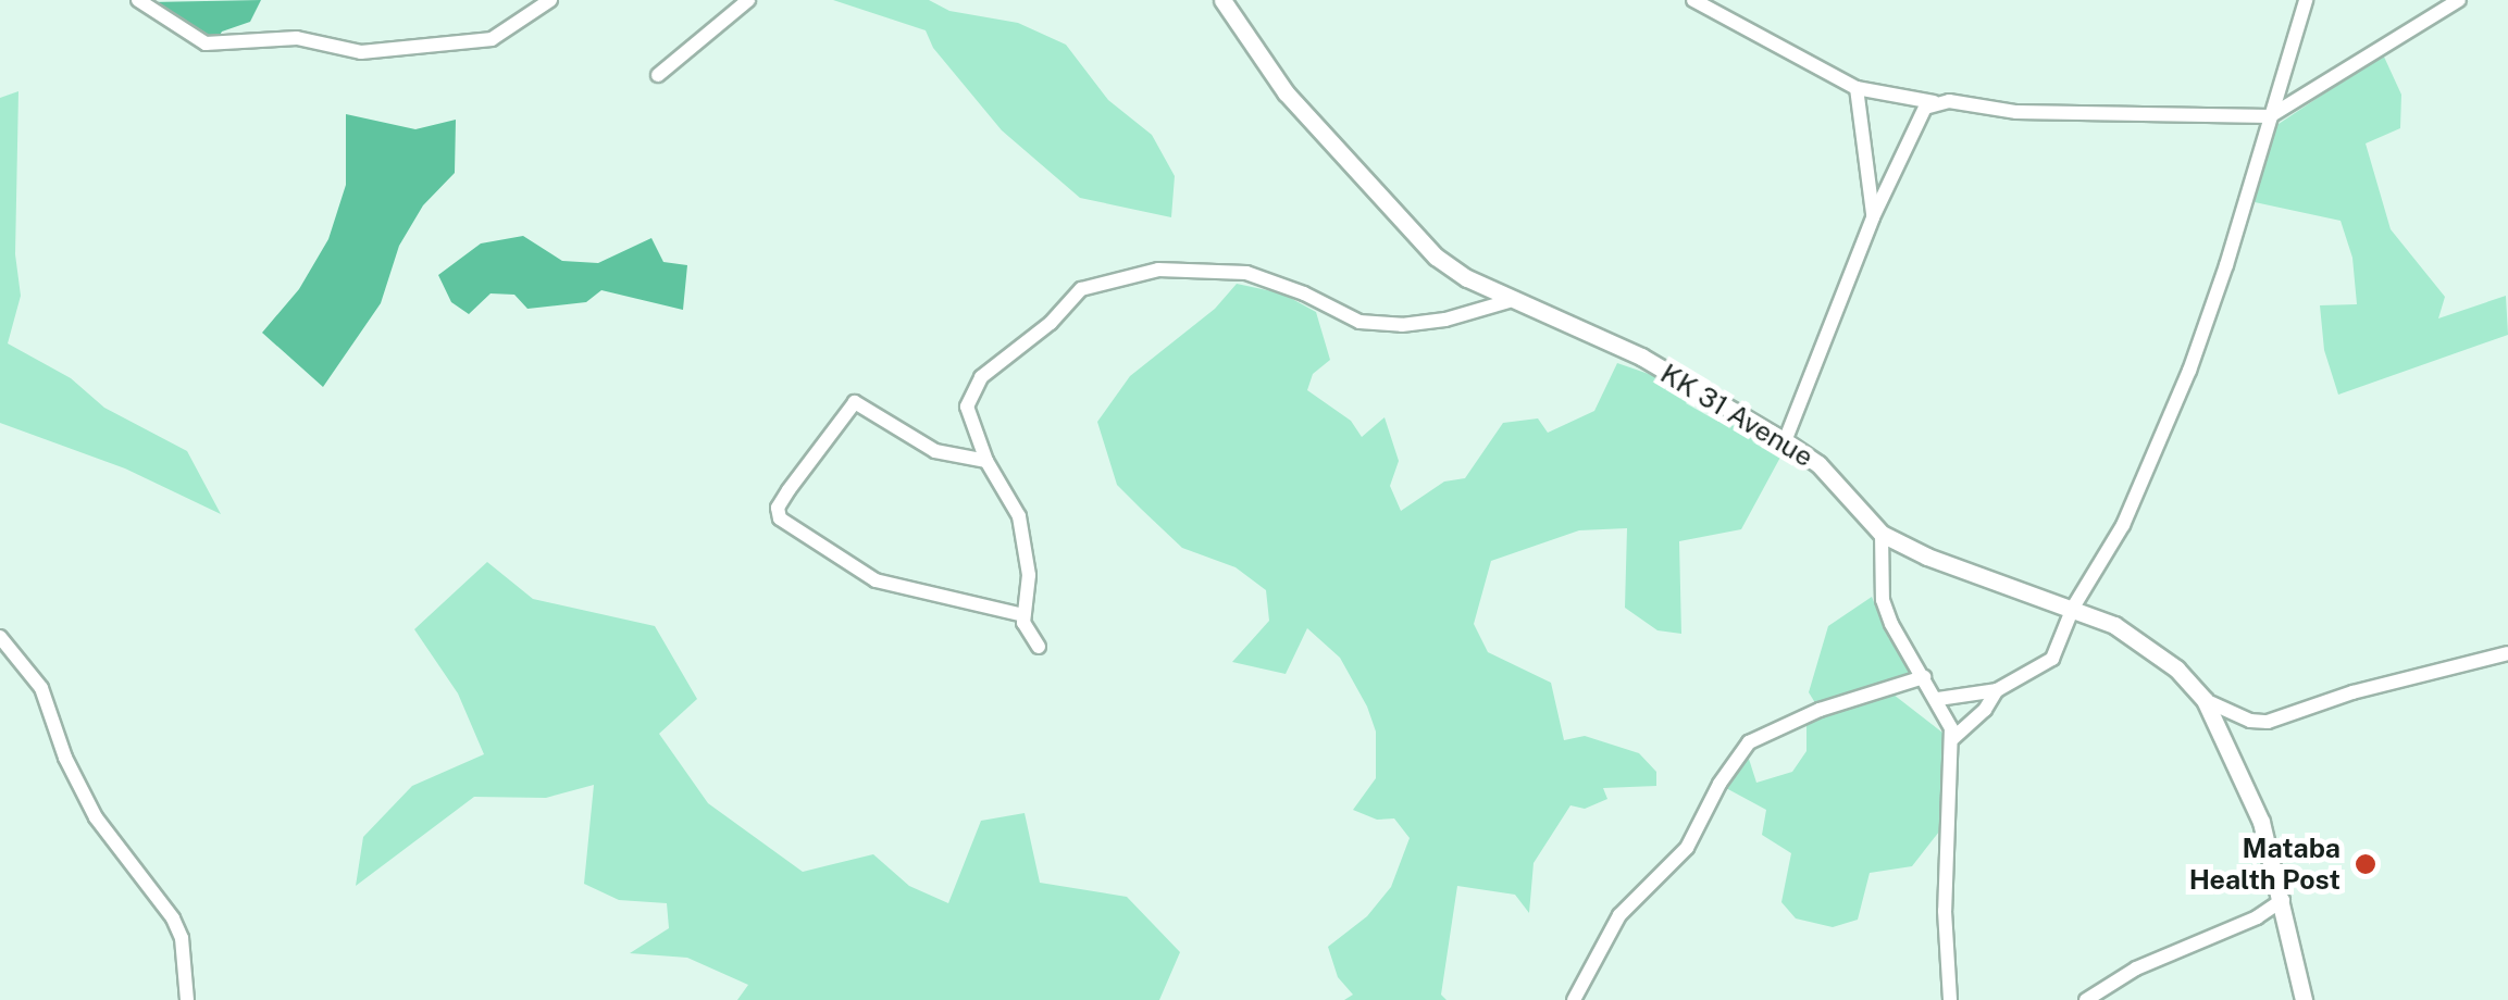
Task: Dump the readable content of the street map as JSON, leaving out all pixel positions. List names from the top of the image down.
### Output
{
  "streets": {
    "main road": ["KK 31 Avenue"]
  },
  "places": ["Mataba Health Post"]
}
